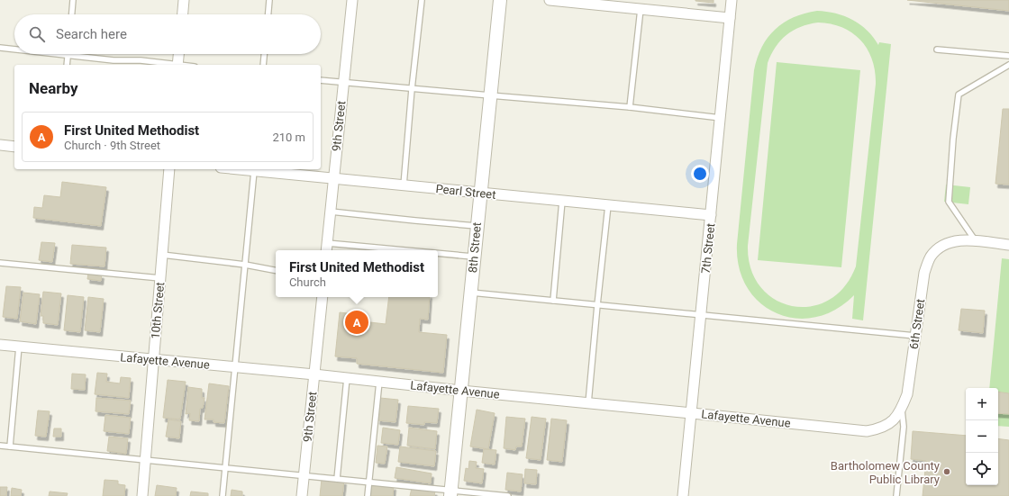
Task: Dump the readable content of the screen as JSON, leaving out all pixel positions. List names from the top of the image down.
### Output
{
  "streets": {
    "street": [
      "9th Street",
      "Pearl Street",
      "8th Street",
      "7th Street",
      "10th Street",
      "6th Street",
      "Lafayette Avenue"
    ]
  },
  "crossings": [
    ["9th Street", "Pearl Street"],
    ["9th Street", "Lafayette Avenue"],
    ["Pearl Street", "8th Street"],
    ["Pearl Street", "7th Street"],
    ["8th Street", "Lafayette Avenue"],
    ["7th Street", "Lafayette Avenue"],
    ["10th Street", "Lafayette Avenue"],
    ["6th Street", "Lafayette Avenue"]
  ],
  "places": ["Bartholomew County Public Library"],
  "page": {
    "search": "Search here",
    "heading": "Nearby",
    "list": [
      {
        "mark": "A",
        "name": "First United Methodist",
        "note": "Church · 9th Street",
        "value": "210 m"
      }
    ],
    "popup": ["First United Methodist", "Church"],
    "pins": "A",
    "map_buttons": ["+", "−"]
  }
}
